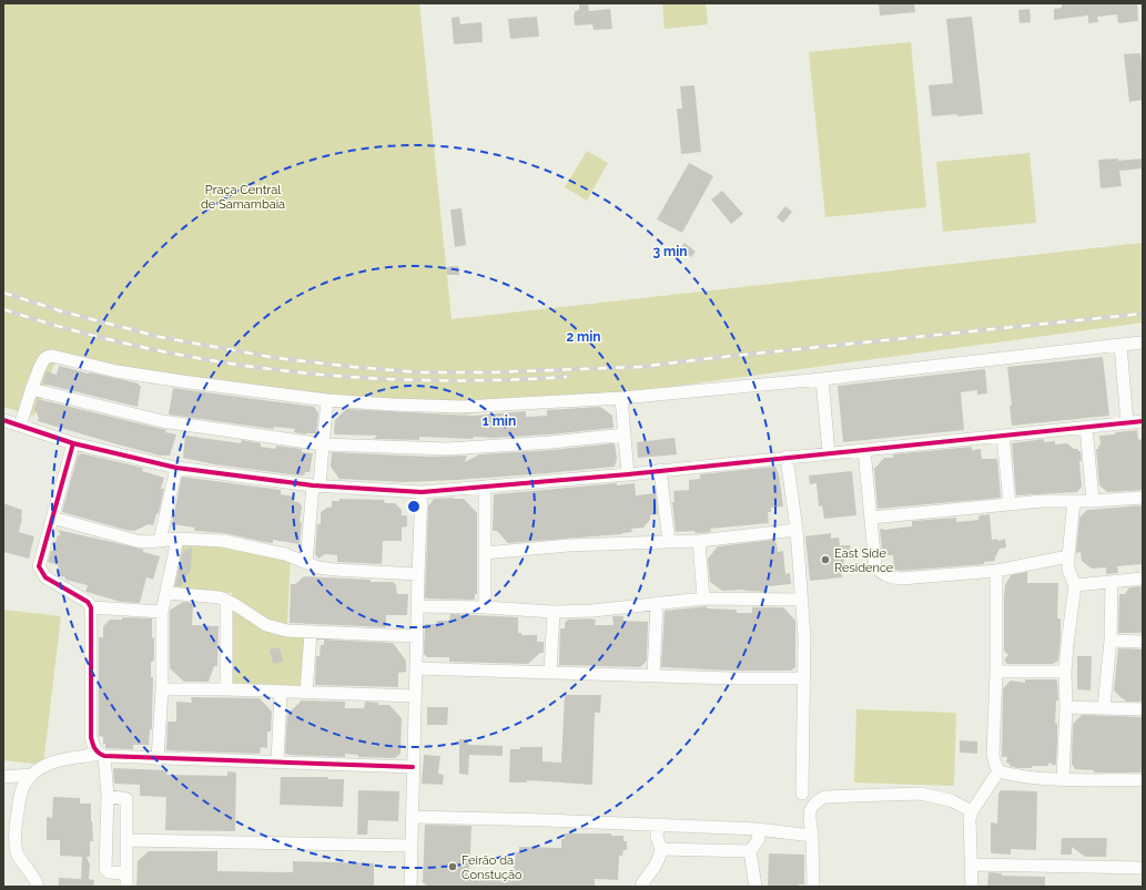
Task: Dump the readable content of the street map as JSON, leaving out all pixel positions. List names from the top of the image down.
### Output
{
  "parks": ["Praça Central de Samambaia"],
  "places": ["East Side Residence", "Feirão da Constução"],
  "rings": ["3 min", "2 min", "1 min"]
}
